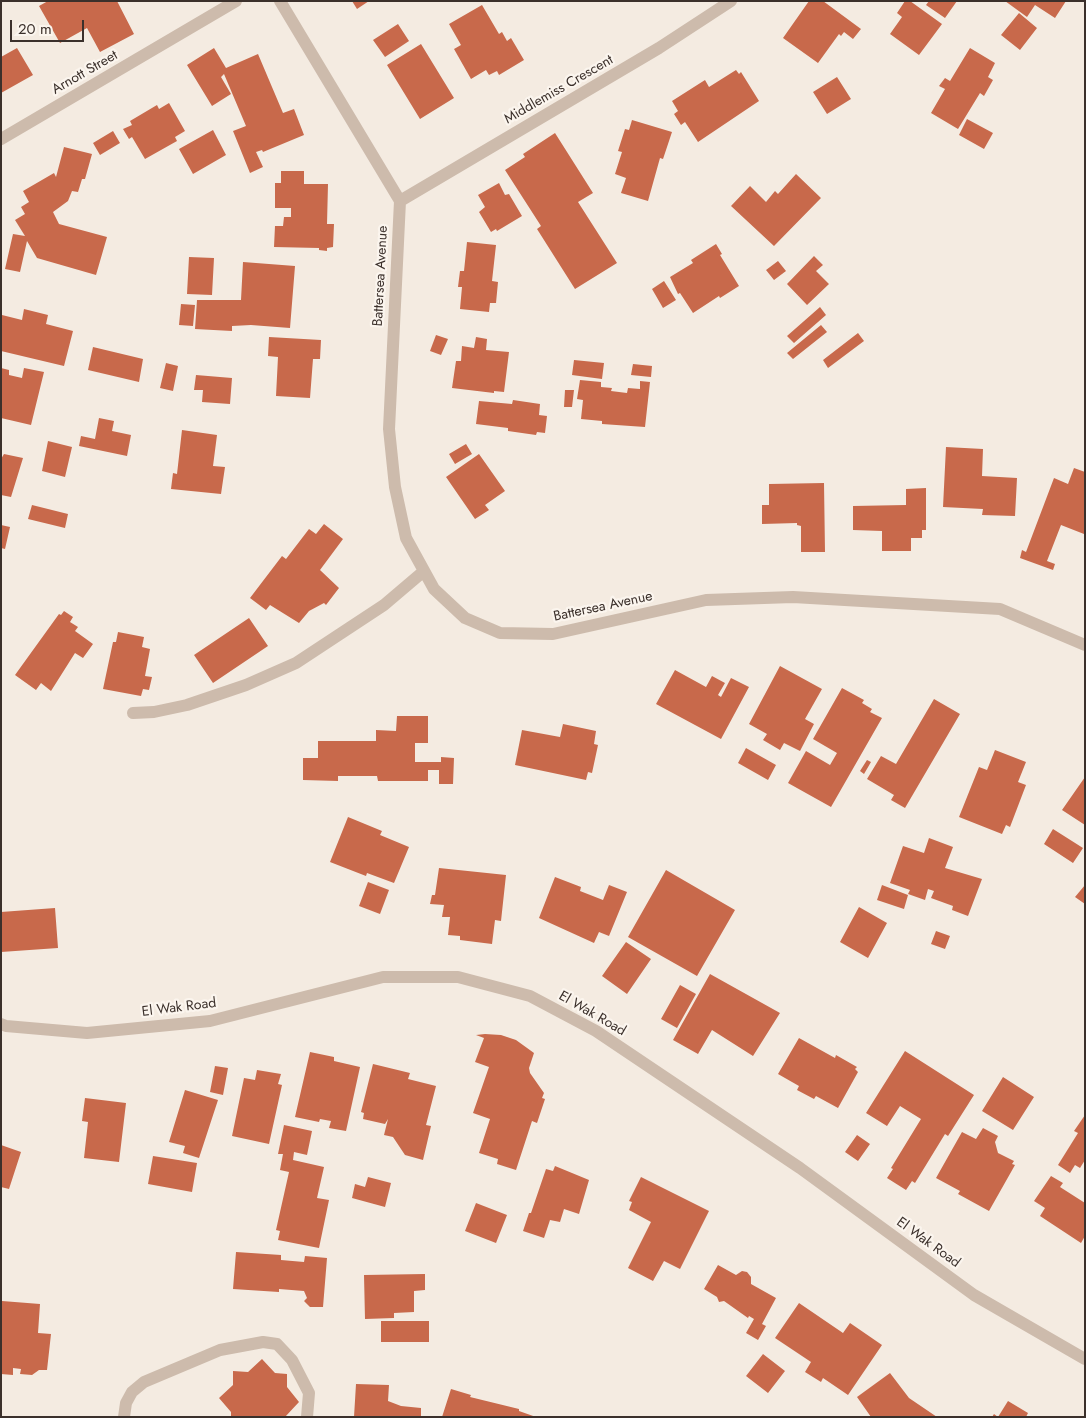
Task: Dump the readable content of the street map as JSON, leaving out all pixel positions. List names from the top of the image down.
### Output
{
  "streets": {
    "street": [
      "Arnott Street",
      "Middlemiss Crescent",
      "Battersea Avenue",
      "El Wak Road"
    ]
  },
  "crossings": [
    ["Middlemiss Crescent", "Battersea Avenue"]
  ],
  "scale_bar": "20 m"
}
